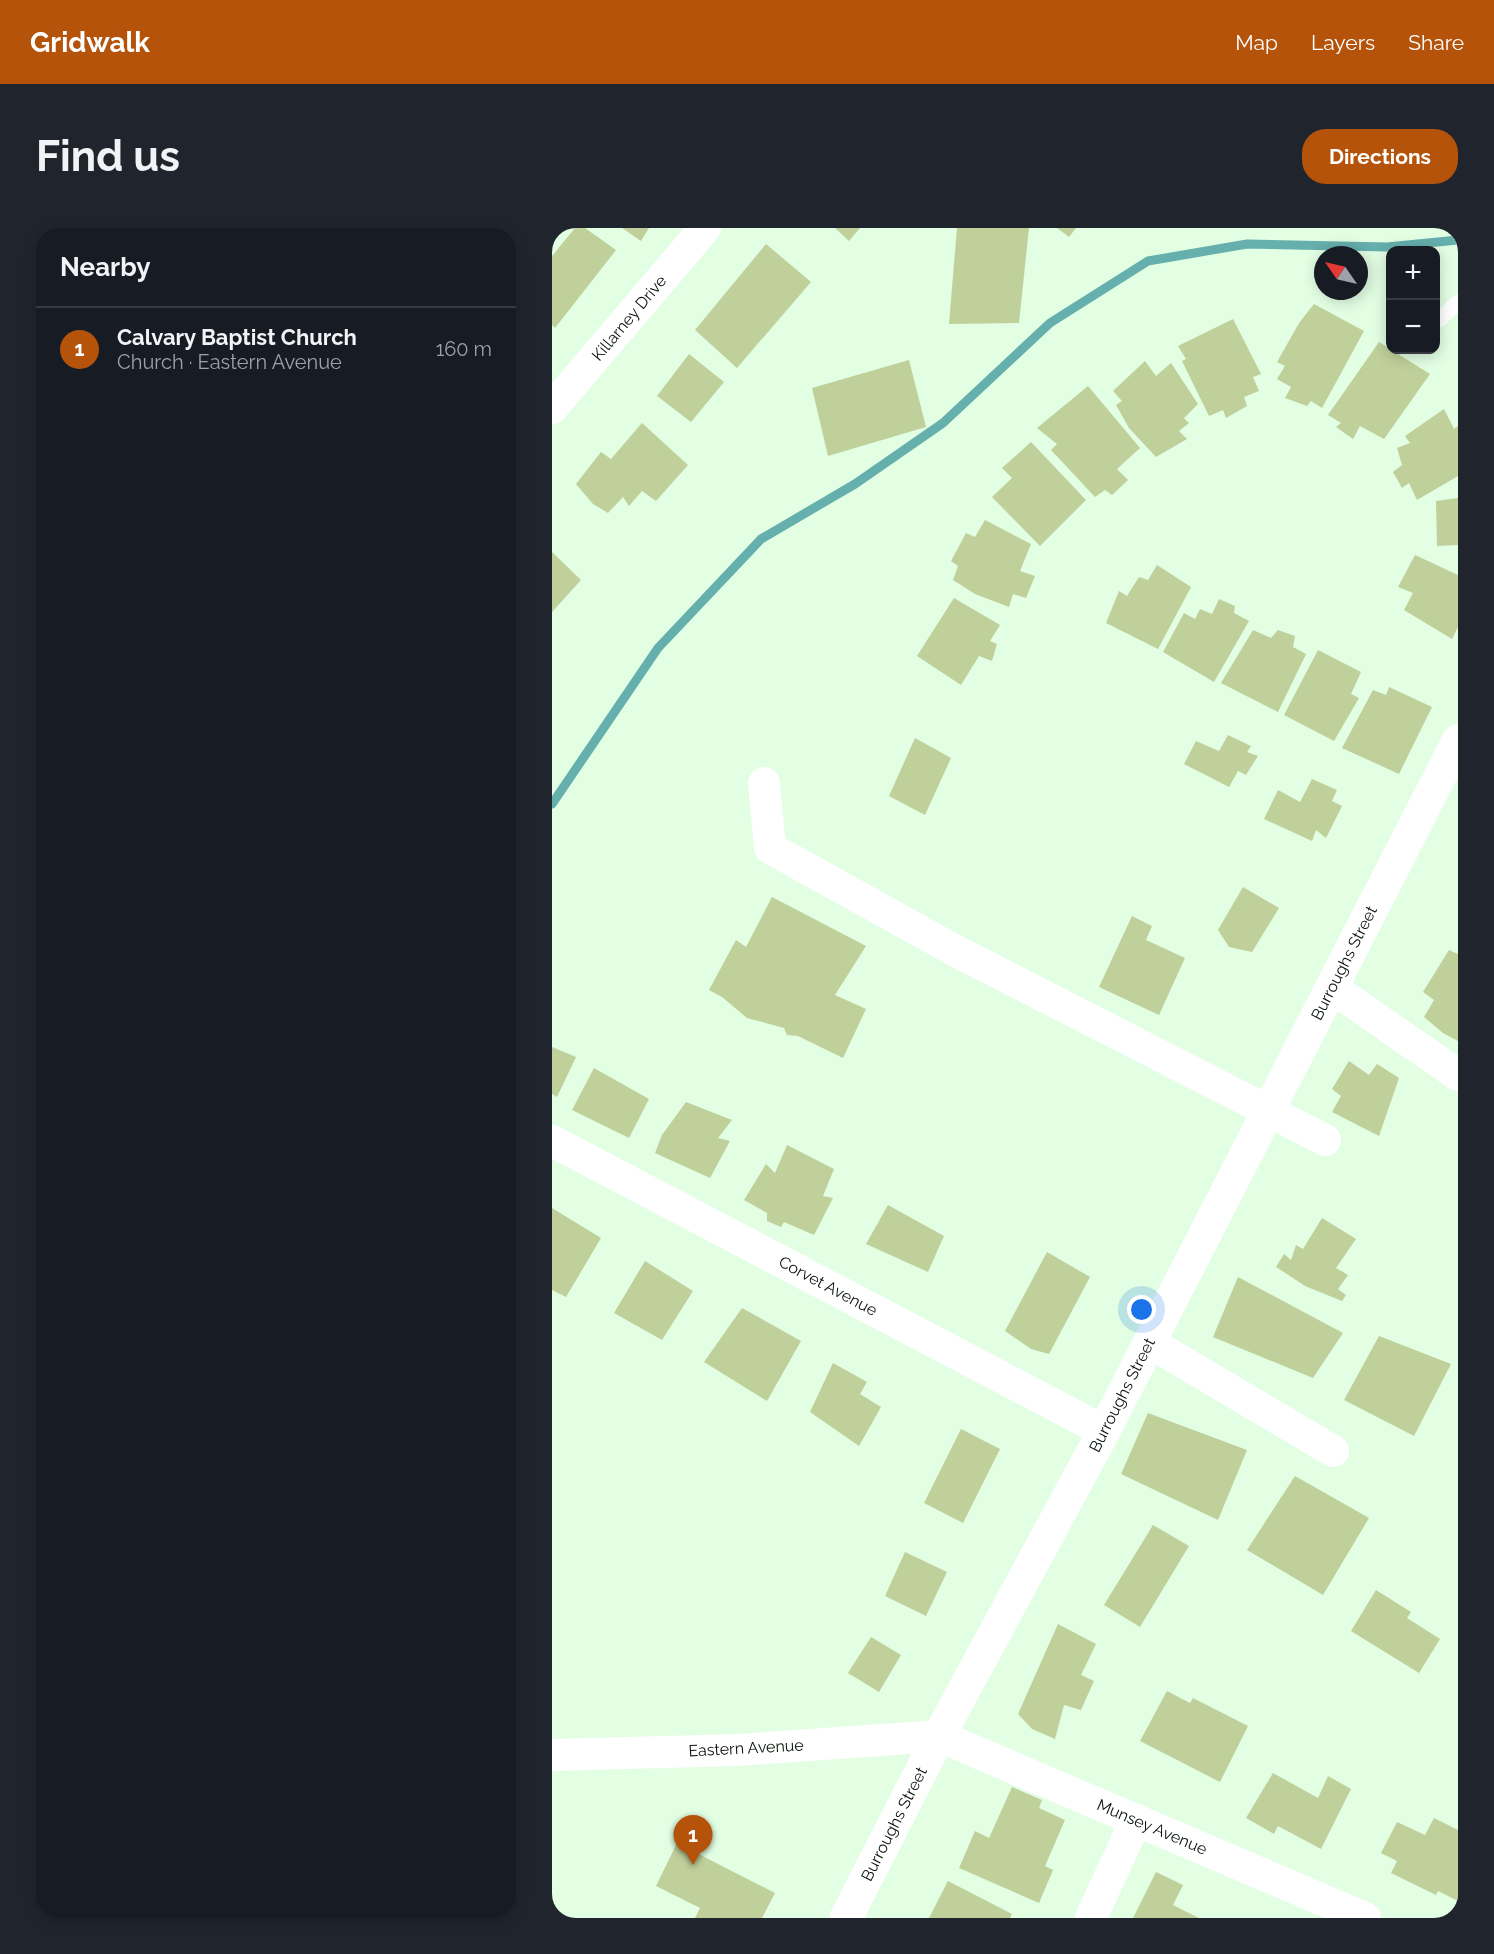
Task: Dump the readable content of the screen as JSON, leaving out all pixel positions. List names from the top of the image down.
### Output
{
  "streets": {
    "street": [
      "Killarney Drive",
      "Burroughs Street",
      "Corvet Avenue",
      "Eastern Avenue",
      "Munsey Avenue"
    ]
  },
  "crossings": [
    ["Burroughs Street", "Corvet Avenue"],
    ["Burroughs Street", "Eastern Avenue"],
    ["Burroughs Street", "Munsey Avenue"],
    ["Eastern Avenue", "Munsey Avenue"]
  ],
  "north": "top left",
  "page": {
    "header": "Gridwalk",
    "nav": ["Map", "Layers", "Share"],
    "buttons": "Directions",
    "title": "Find us",
    "heading": "Nearby",
    "map_buttons": ["+", "−"],
    "list": [
      {
        "mark": "1",
        "name": "Calvary Baptist Church",
        "note": "Church · Eastern Avenue",
        "value": "160 m"
      }
    ],
    "pins": "1"
  }
}
